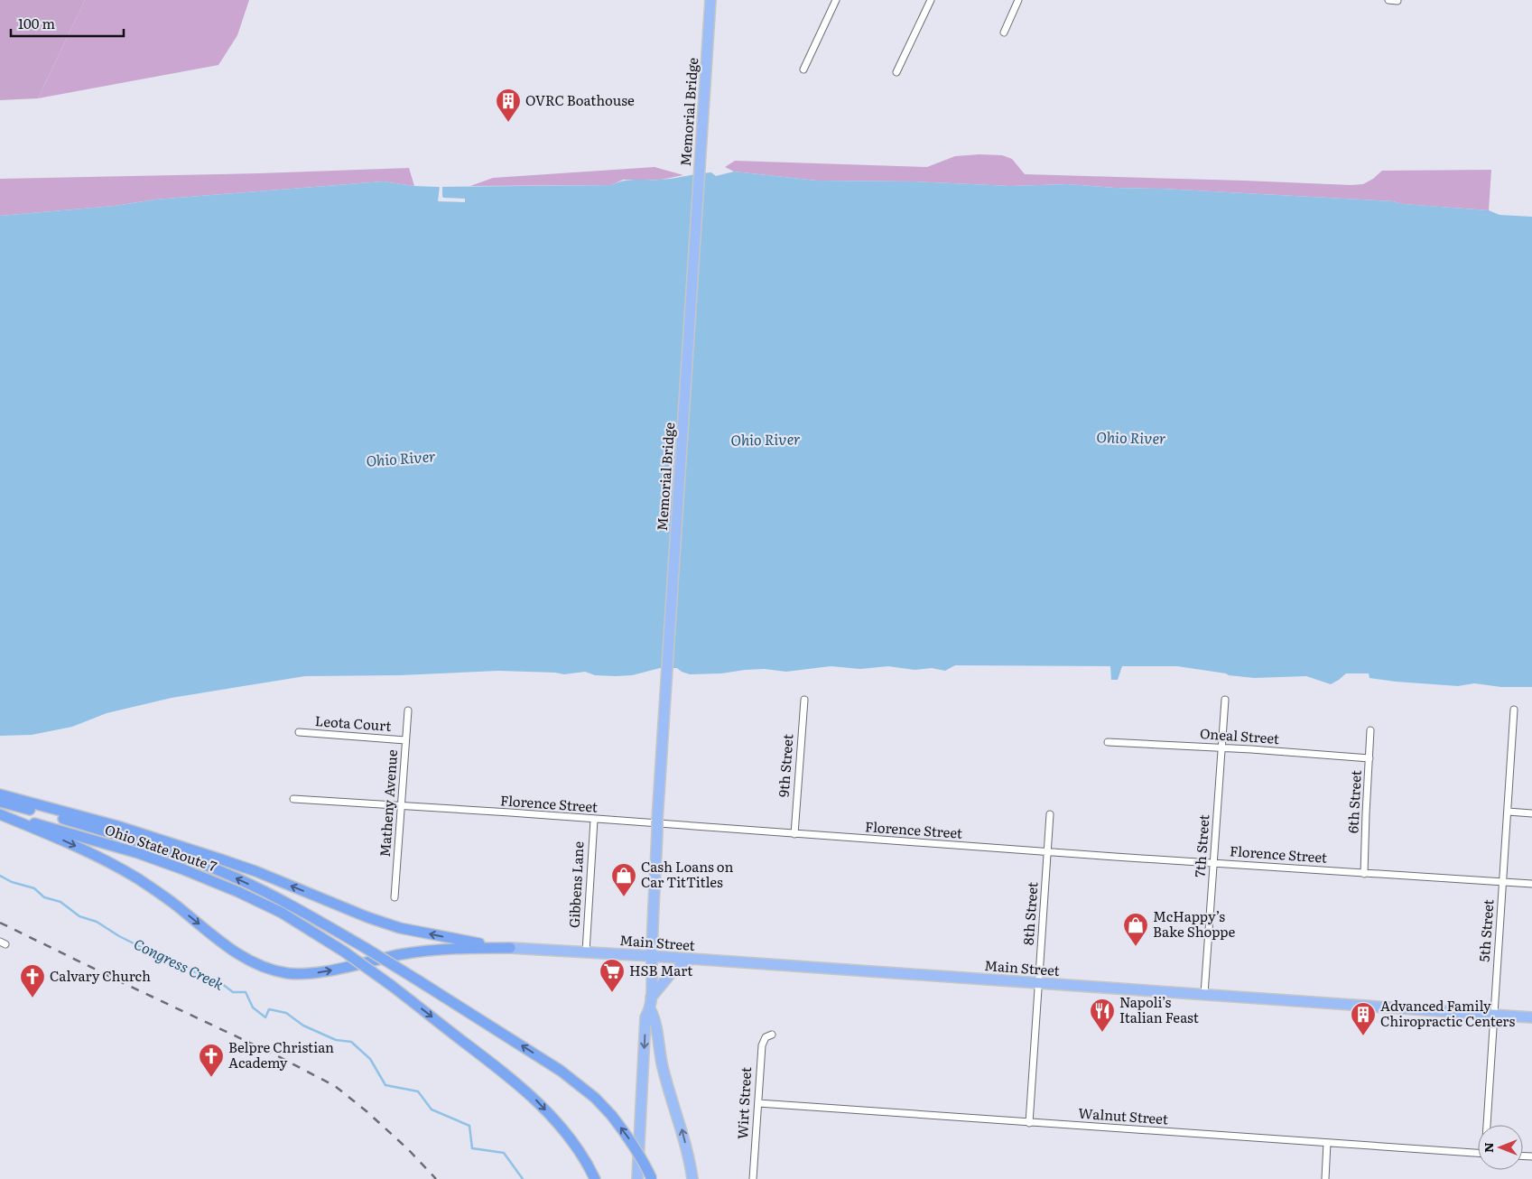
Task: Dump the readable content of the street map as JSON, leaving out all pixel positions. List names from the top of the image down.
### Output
{
  "streets": {
    "highway": ["Ohio State Route 7"],
    "main road": ["Memorial Bridge", "Main Street"],
    "street": [
      "Leota Court",
      "Oneal Street",
      "9th Street",
      "6th Street",
      "Matheny Avenue",
      "Florence Street",
      "7th Street",
      "Gibbens Lane",
      "8th Street",
      "5th Street",
      "Wirt Street",
      "Walnut Street"
    ]
  },
  "crossings": [
    ["Memorial Bridge", "Main Street"],
    ["Leota Court", "Matheny Avenue"],
    ["Oneal Street", "6th Street"],
    ["Oneal Street", "7th Street"],
    ["9th Street", "Florence Street"],
    ["6th Street", "Florence Street"],
    ["Matheny Avenue", "Florence Street"],
    ["Florence Street", "7th Street"],
    ["Florence Street", "Gibbens Lane"],
    ["Florence Street", "8th Street"],
    ["Florence Street", "5th Street"],
    ["7th Street", "Main Street"],
    ["Gibbens Lane", "Main Street"],
    ["8th Street", "Main Street"],
    ["8th Street", "Walnut Street"],
    ["5th Street", "Main Street"],
    ["Wirt Street", "Walnut Street"]
  ],
  "water": ["Ohio River", "Congress Creek"],
  "places": {
    "building": ["OVRC Boathouse", "Advanced Family Chiropractic Centers"],
    "shop": ["Cash Loans on Car TitTitles", "McHappy’s Bake Shoppe"],
    "supermarket": ["HSB Mart"],
    "church": ["Calvary Church", "Belpre Christian Academy"],
    "restaurant": ["Napoli’s Italian Feast"]
  },
  "scale_bar": "100 m",
  "north": "left"
}
